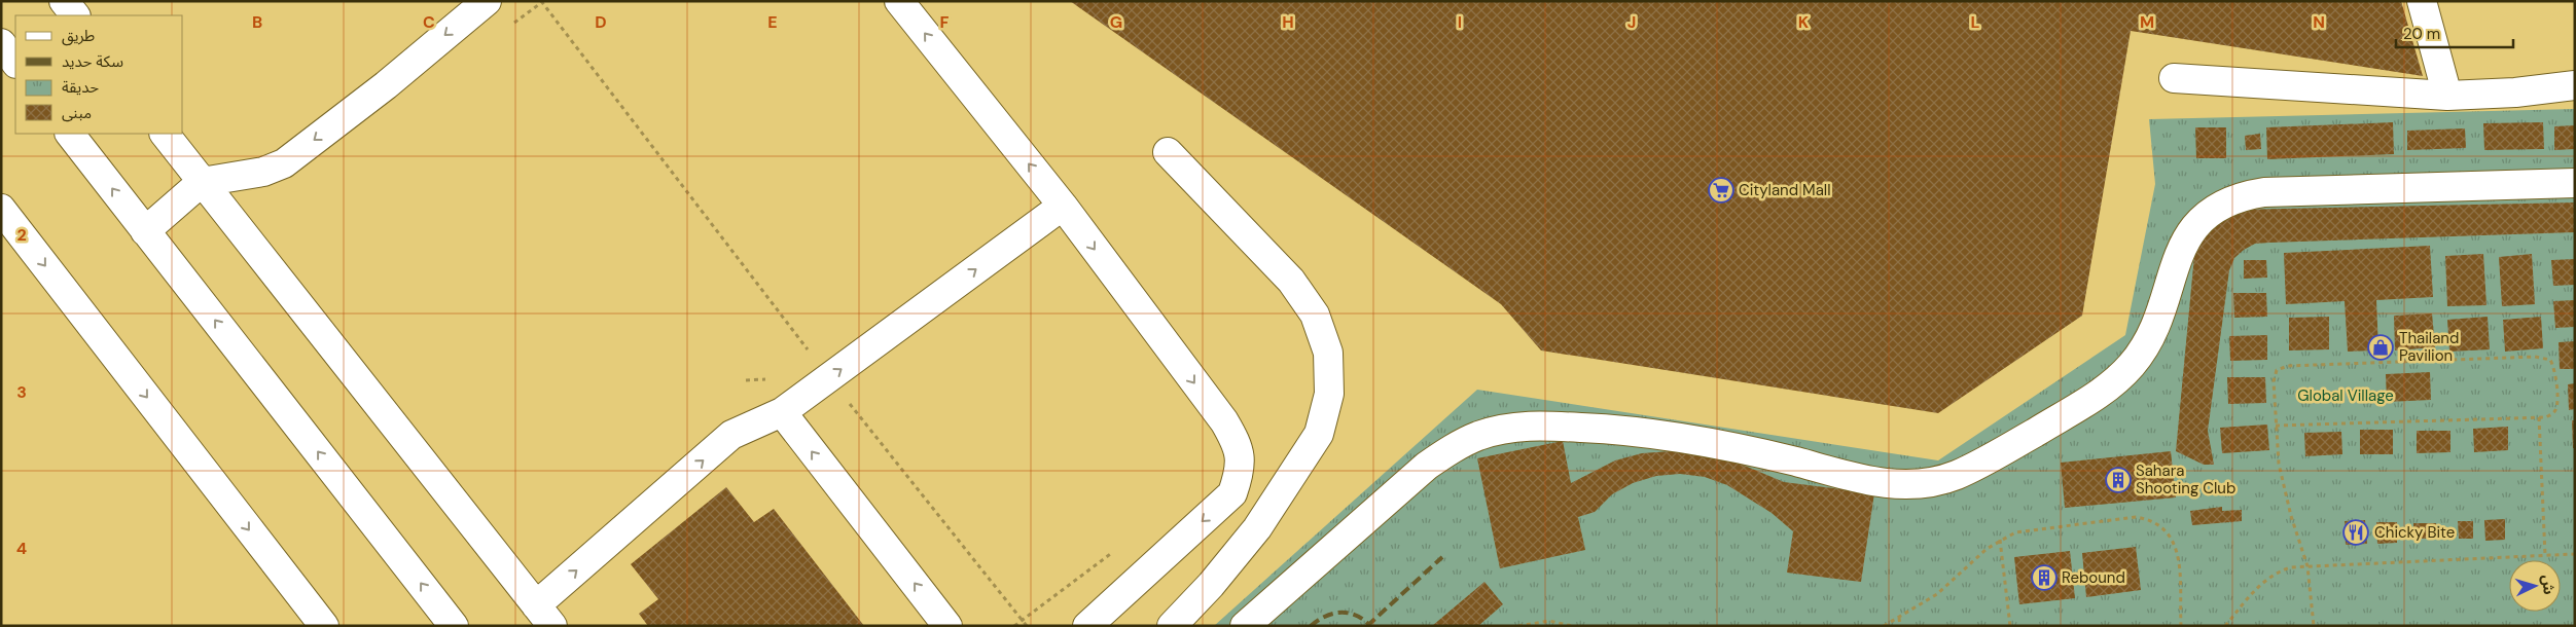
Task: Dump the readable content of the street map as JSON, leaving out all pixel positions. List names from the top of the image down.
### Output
{
  "parks": ["Global Village"],
  "places": {
    "supermarket": ["Cityland Mall"],
    "shop": ["Thailand Pavilion"],
    "building": ["Sahara Shooting Club", "Rebound"],
    "restaurant": ["Chicky Bite"]
  },
  "legend": [
    "طريق",
    "سكة حديد",
    "حديقة",
    "مبنى"
  ],
  "scale_bar": "20 m",
  "north": "right",
  "grid": {
    "columns": [
      "B",
      "C",
      "D",
      "E",
      "F",
      "G",
      "H",
      "I",
      "J",
      "K",
      "L",
      "M",
      "N"
    ],
    "rows": ["2", "3", "4"]
  }
}
